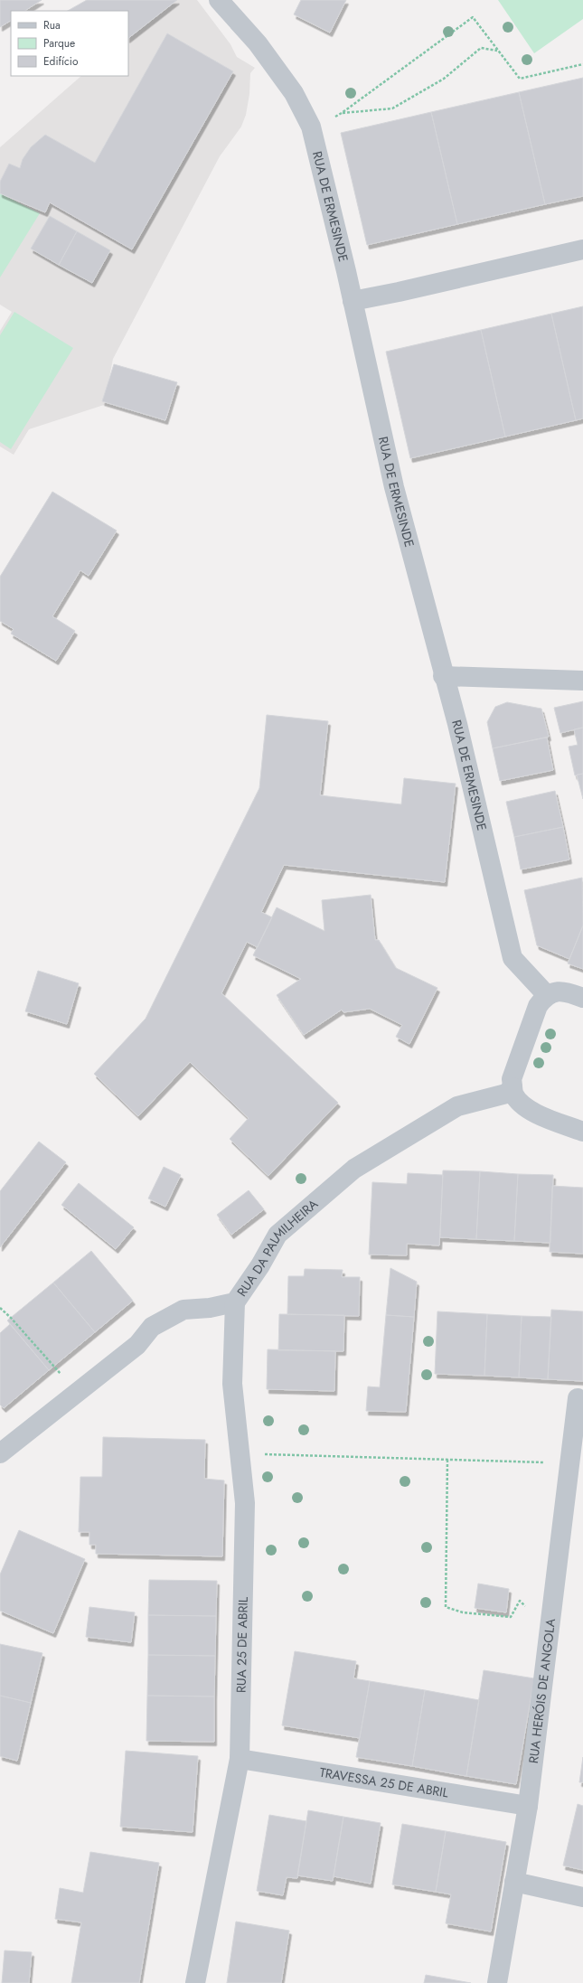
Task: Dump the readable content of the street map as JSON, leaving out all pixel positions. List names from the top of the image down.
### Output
{
  "streets": {
    "street": [
      "RUA DE ERMESINDE",
      "RUA DA PALMILHEIRA",
      "RUA 25 DE ABRIL",
      "RUA HERÓIS DE ANGOLA",
      "TRAVESSA 25 DE ABRIL"
    ]
  },
  "crossings": [
    ["RUA DA PALMILHEIRA", "RUA 25 DE ABRIL"],
    ["RUA 25 DE ABRIL", "TRAVESSA 25 DE ABRIL"],
    ["RUA HERÓIS DE ANGOLA", "TRAVESSA 25 DE ABRIL"]
  ],
  "legend": ["Rua", "Parque", "Edifício"]
}
